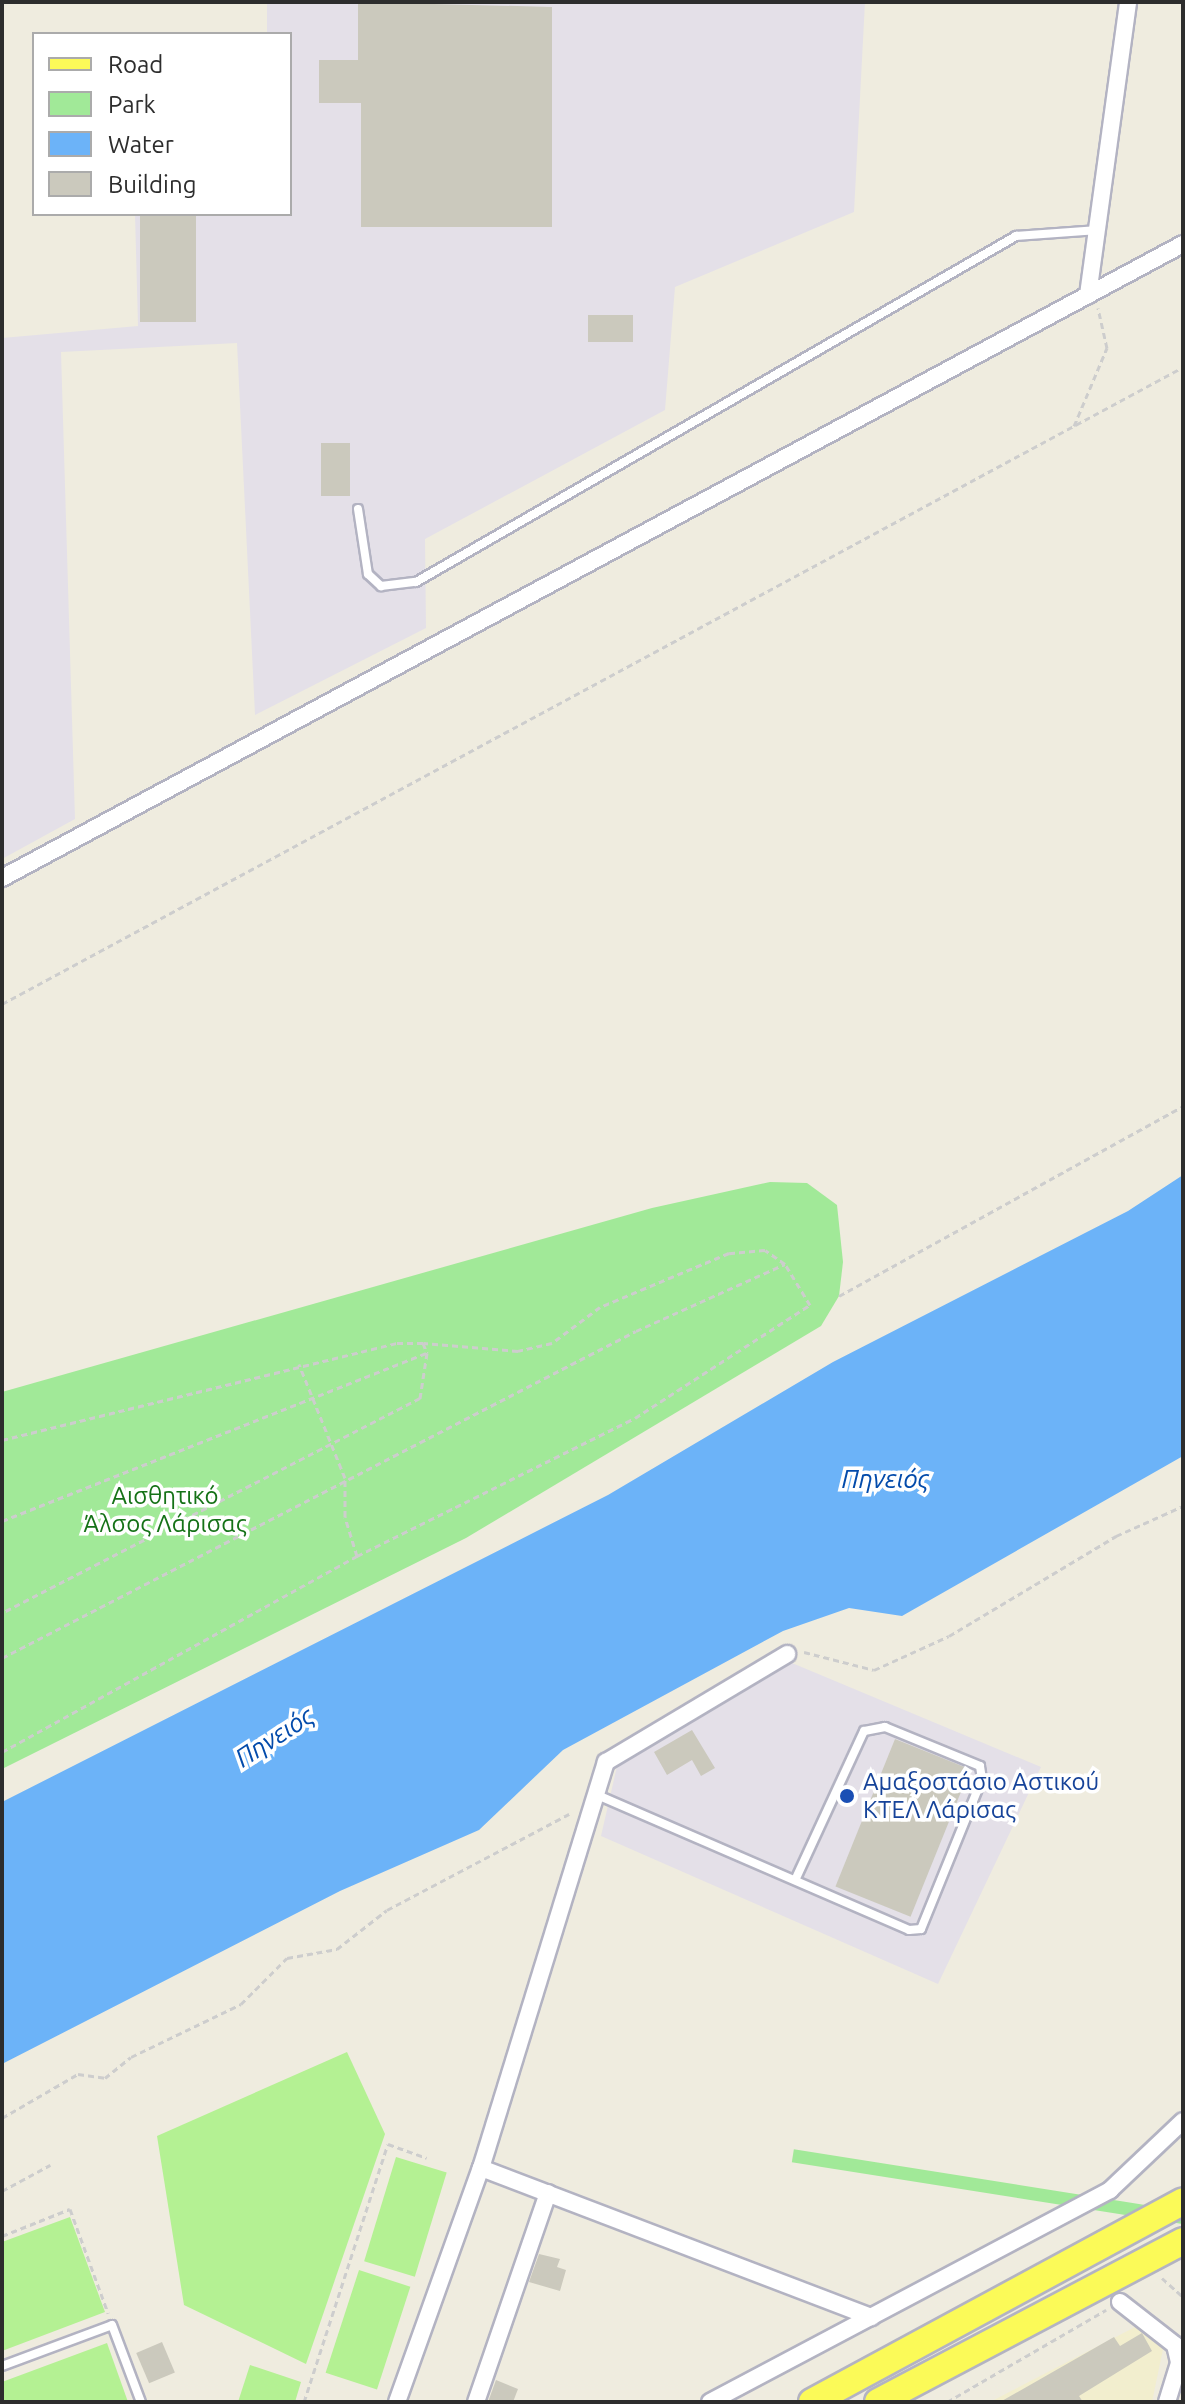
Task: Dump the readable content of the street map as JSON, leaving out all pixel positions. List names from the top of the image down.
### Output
{
  "water": ["Πηνειός"],
  "parks": ["Αισθητικό Άλσος Λάρισας"],
  "places": ["Αμαξοστάσιο Αστικού ΚΤΕΛ Λάρισας"],
  "legend": [
    "Road",
    "Park",
    "Water",
    "Building"
  ]
}
